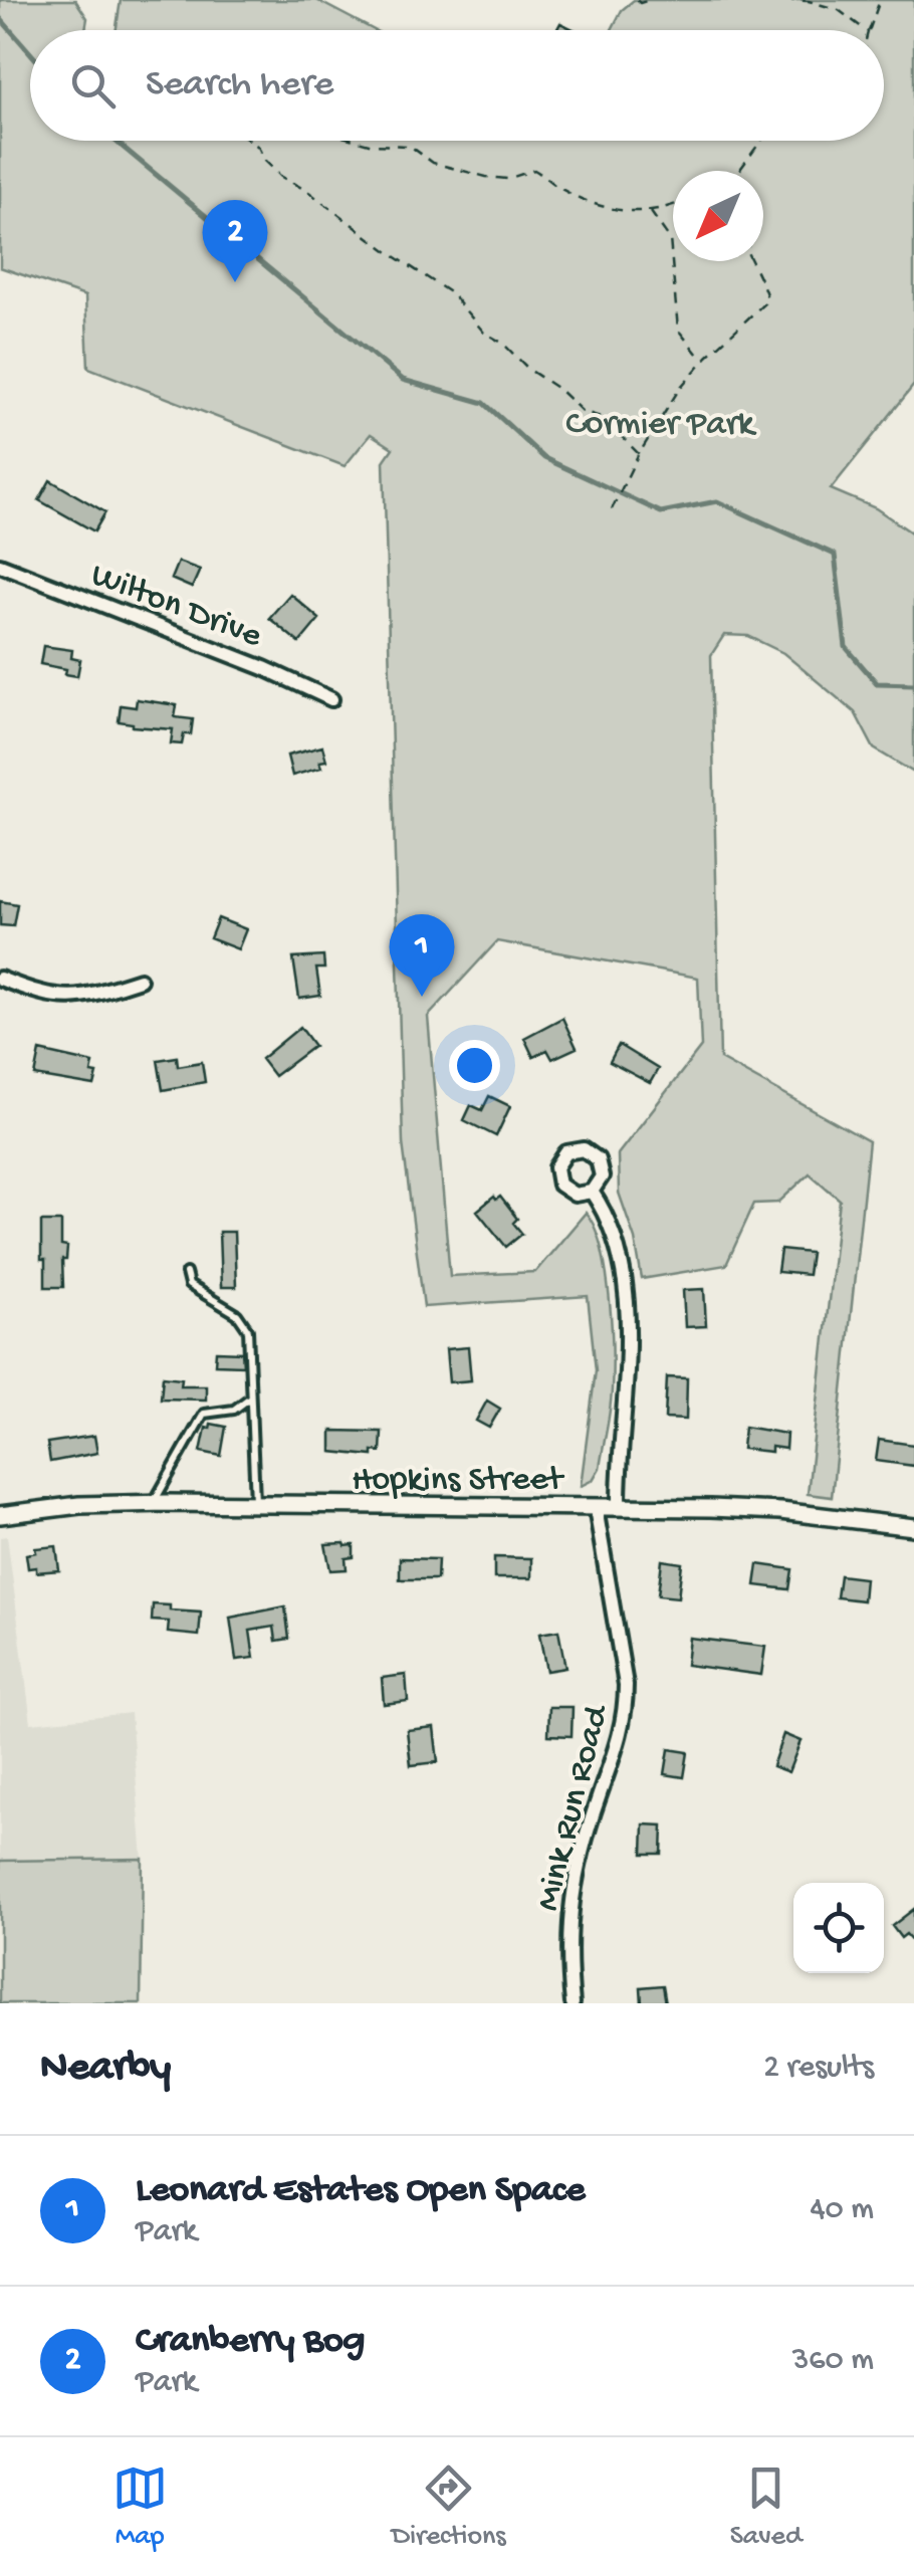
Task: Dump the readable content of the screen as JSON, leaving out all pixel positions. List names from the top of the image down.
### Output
{
  "streets": {
    "street": ["Wilton Drive", "Hopkins Street", "Mink Run Road"]
  },
  "crossings": [
    ["Hopkins Street", "Mink Run Road"]
  ],
  "parks": ["Cormier Park"],
  "north": "bottom left",
  "page": {
    "search": "Search here",
    "pins": ["2", "1"],
    "heading": ["Nearby", "2 results"],
    "list": [
      {
        "mark": "1",
        "name": "Leonard Estates Open Space",
        "note": "Park",
        "value": "40 m"
      },
      {
        "mark": "2",
        "name": "Cranberry Bog",
        "note": "Park",
        "value": "360 m"
      }
    ],
    "nav": ["Map", "Directions", "Saved"]
  }
}
